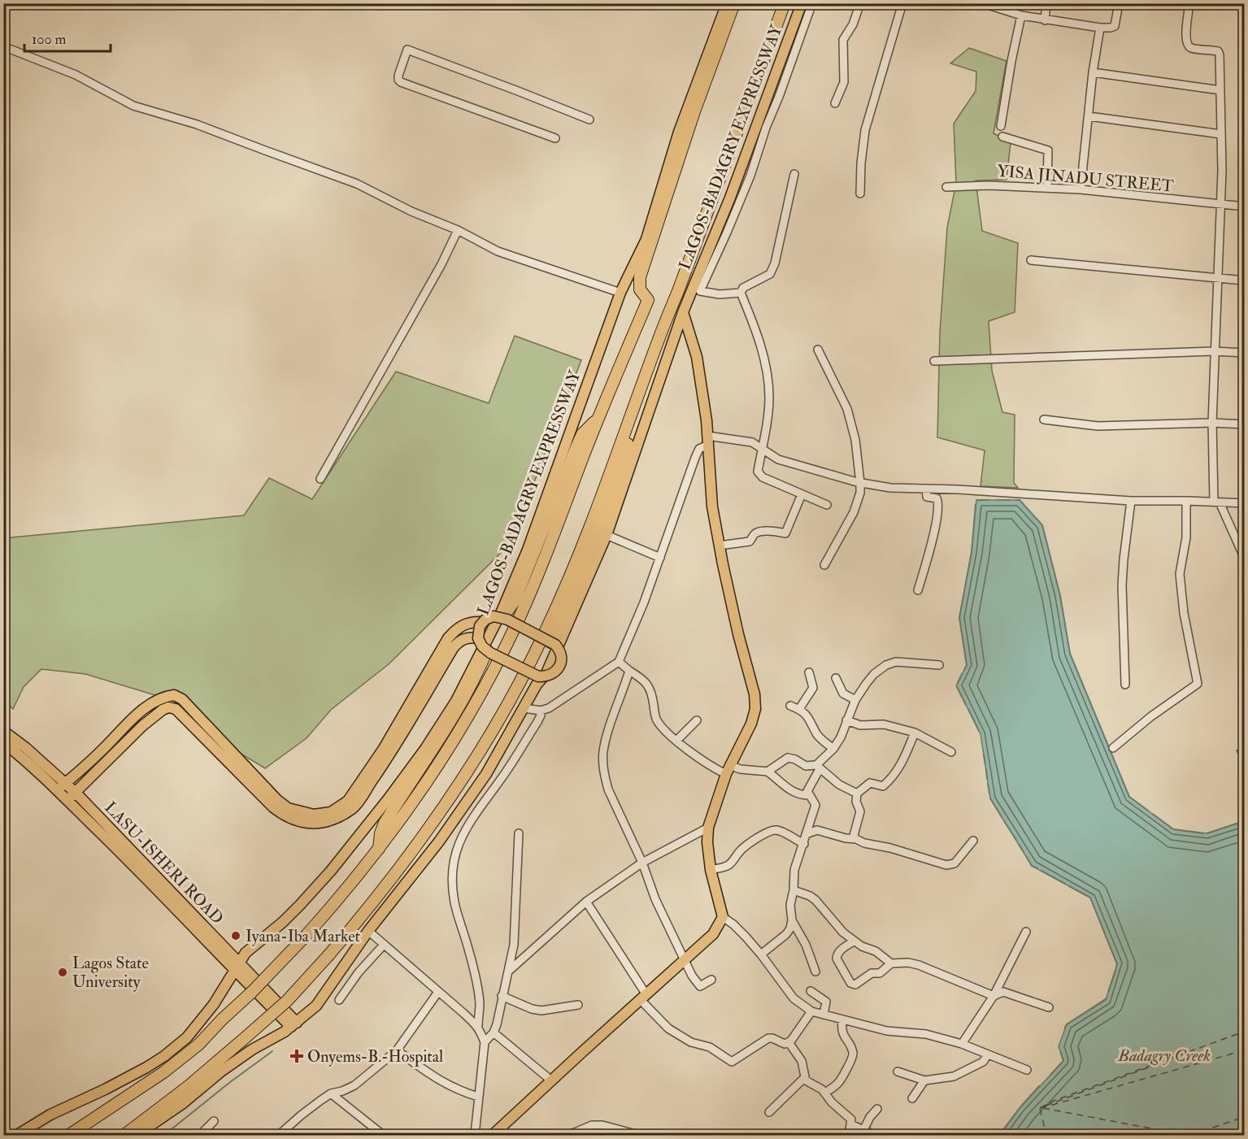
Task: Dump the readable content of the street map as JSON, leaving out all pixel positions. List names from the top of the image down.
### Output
{
  "streets": {
    "highway": ["LAGOS-BADAGRY EXPRESSWAY"],
    "main road": ["LASU-ISHERI ROAD"],
    "street": ["YISA JINADU STREET"]
  },
  "crossings": [
    ["LAGOS-BADAGRY EXPRESSWAY", "LASU-ISHERI ROAD"]
  ],
  "water": ["Badagry Creek"],
  "places": {
    "other": ["Iyana-Iba Market", "Lagos State University"],
    "health": ["Onyems-B.-Hospital"]
  },
  "scale_bar": "100 m"
}
